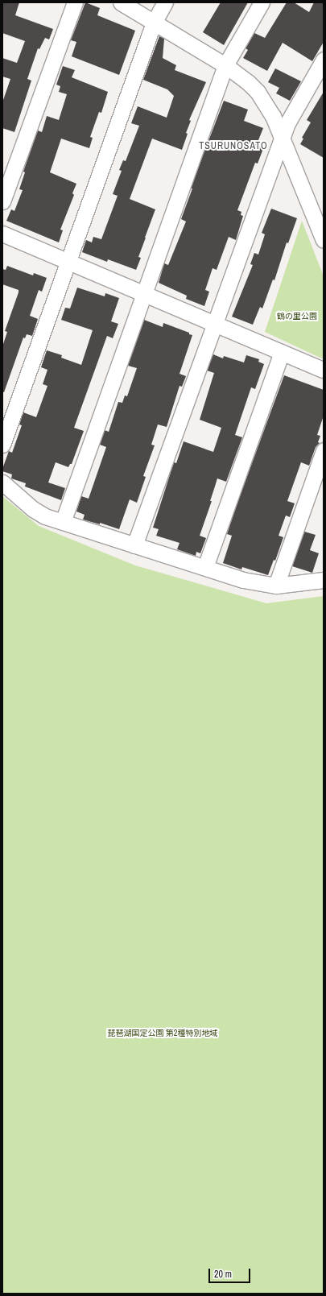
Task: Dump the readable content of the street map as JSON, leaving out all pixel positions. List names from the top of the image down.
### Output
{
  "districts": ["TSURUNOSATO"],
  "parks": ["鶴の里公園", "琵琶湖国定公園 第2種特別地域"],
  "scale_bar": "20 m"
}
